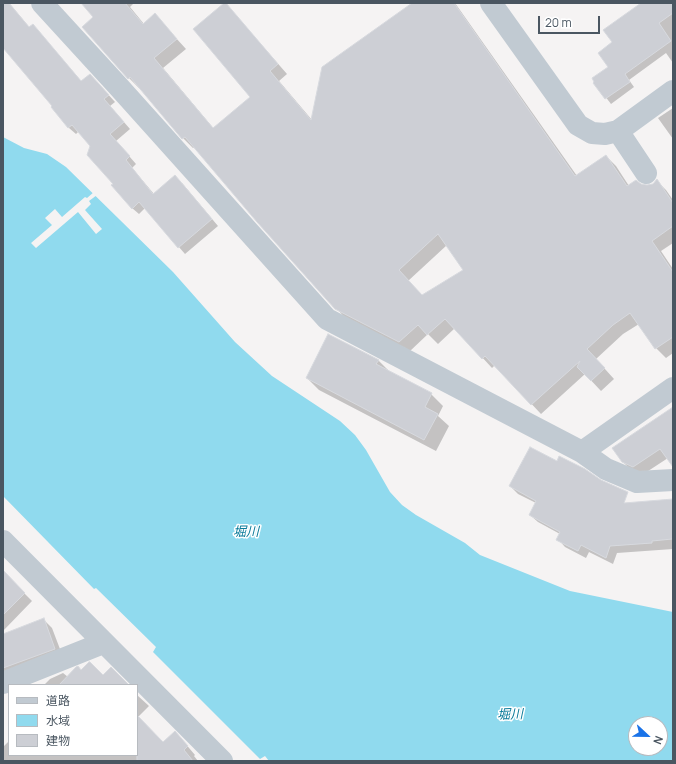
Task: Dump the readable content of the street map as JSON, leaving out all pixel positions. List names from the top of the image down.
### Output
{
  "water": ["堀川"],
  "legend": ["道路", "水域", "建物"],
  "scale_bar": "20 m",
  "north": "right"
}
